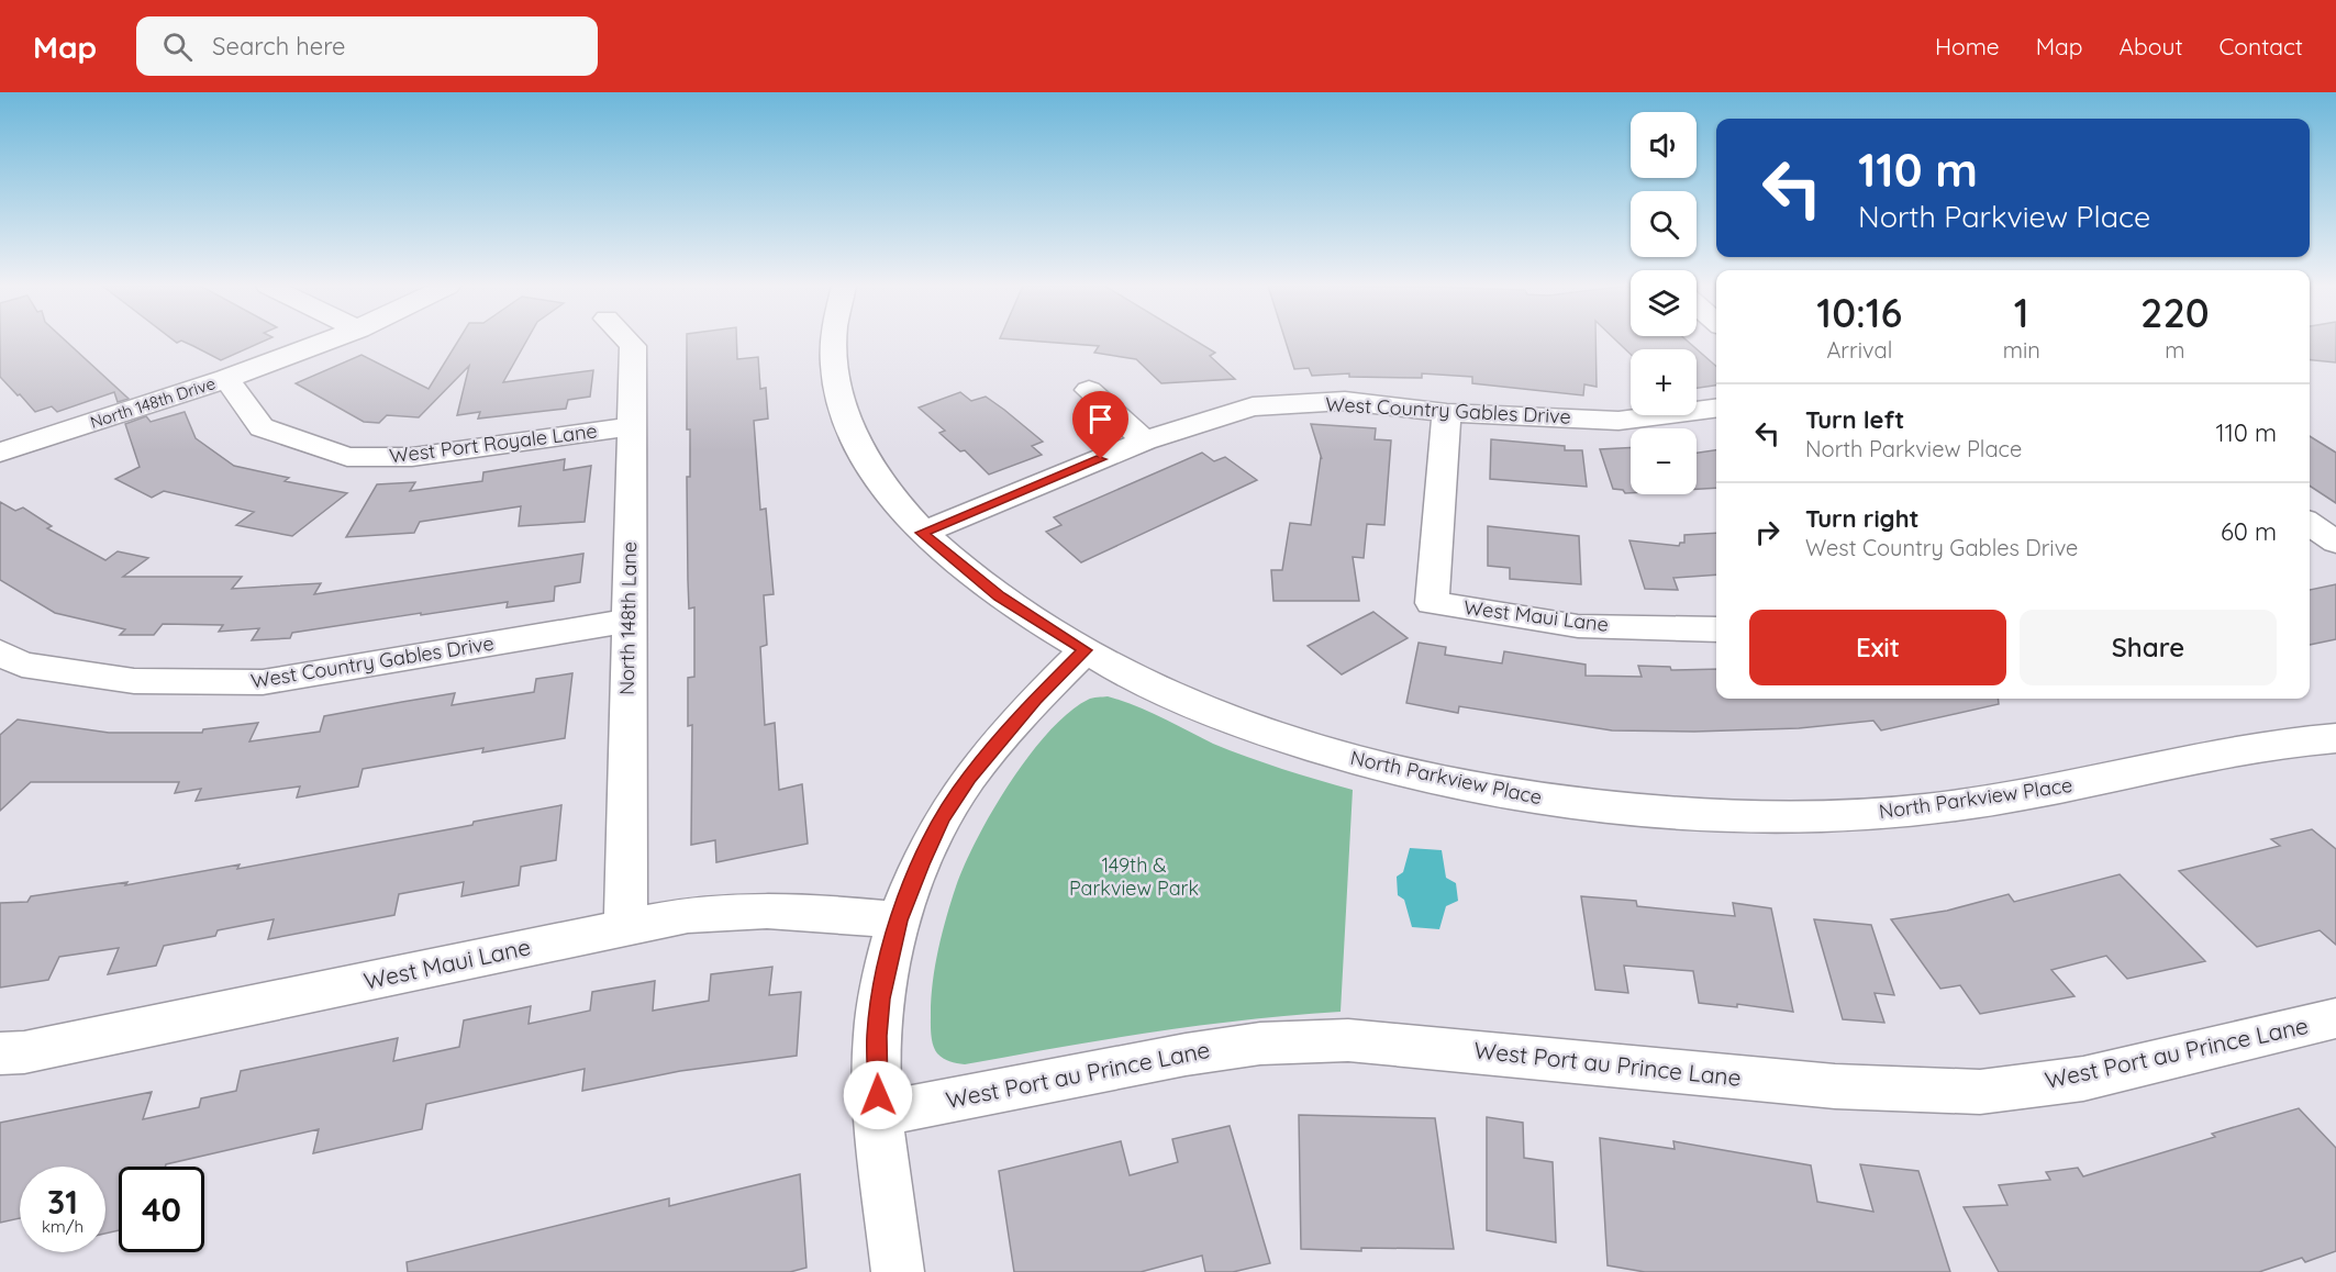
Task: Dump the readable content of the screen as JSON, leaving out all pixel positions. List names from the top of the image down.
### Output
{
  "streets": {
    "street": [
      "North 148th Drive",
      "West Country Gables Drive",
      "West Port Royale Lane",
      "West Maui Lane",
      "North 148th Lane",
      "North Parkview Place",
      "West Port au Prince Lane"
    ]
  },
  "crossings": [
    ["North 148th Drive", "West Port Royale Lane"],
    ["West Country Gables Drive", "West Maui Lane"],
    ["West Country Gables Drive", "North 148th Lane"],
    ["West Country Gables Drive", "North Parkview Place"],
    ["West Port Royale Lane", "North 148th Lane"],
    ["West Maui Lane", "North 148th Lane"]
  ],
  "parks": ["149th & Parkview Park"],
  "page": {
    "header": "Map",
    "search": "Search here",
    "nav": [
      "Home",
      "Map",
      "About",
      "Contact"
    ],
    "map_buttons": ["+", "−"],
    "turn": ["110 m", "North Parkview Place"],
    "eta": [
      "10:16",
      "Arrival",
      "1",
      "min",
      "220",
      "m"
    ],
    "list": [
      {
        "name": "Turn left",
        "note": "North Parkview Place",
        "value": "110 m"
      },
      {
        "name": "Turn right",
        "note": "West Country Gables Drive",
        "value": "60 m"
      }
    ],
    "buttons": ["Exit", "Share"],
    "speed": "31 km/h",
    "limit": "40"
  }
}
